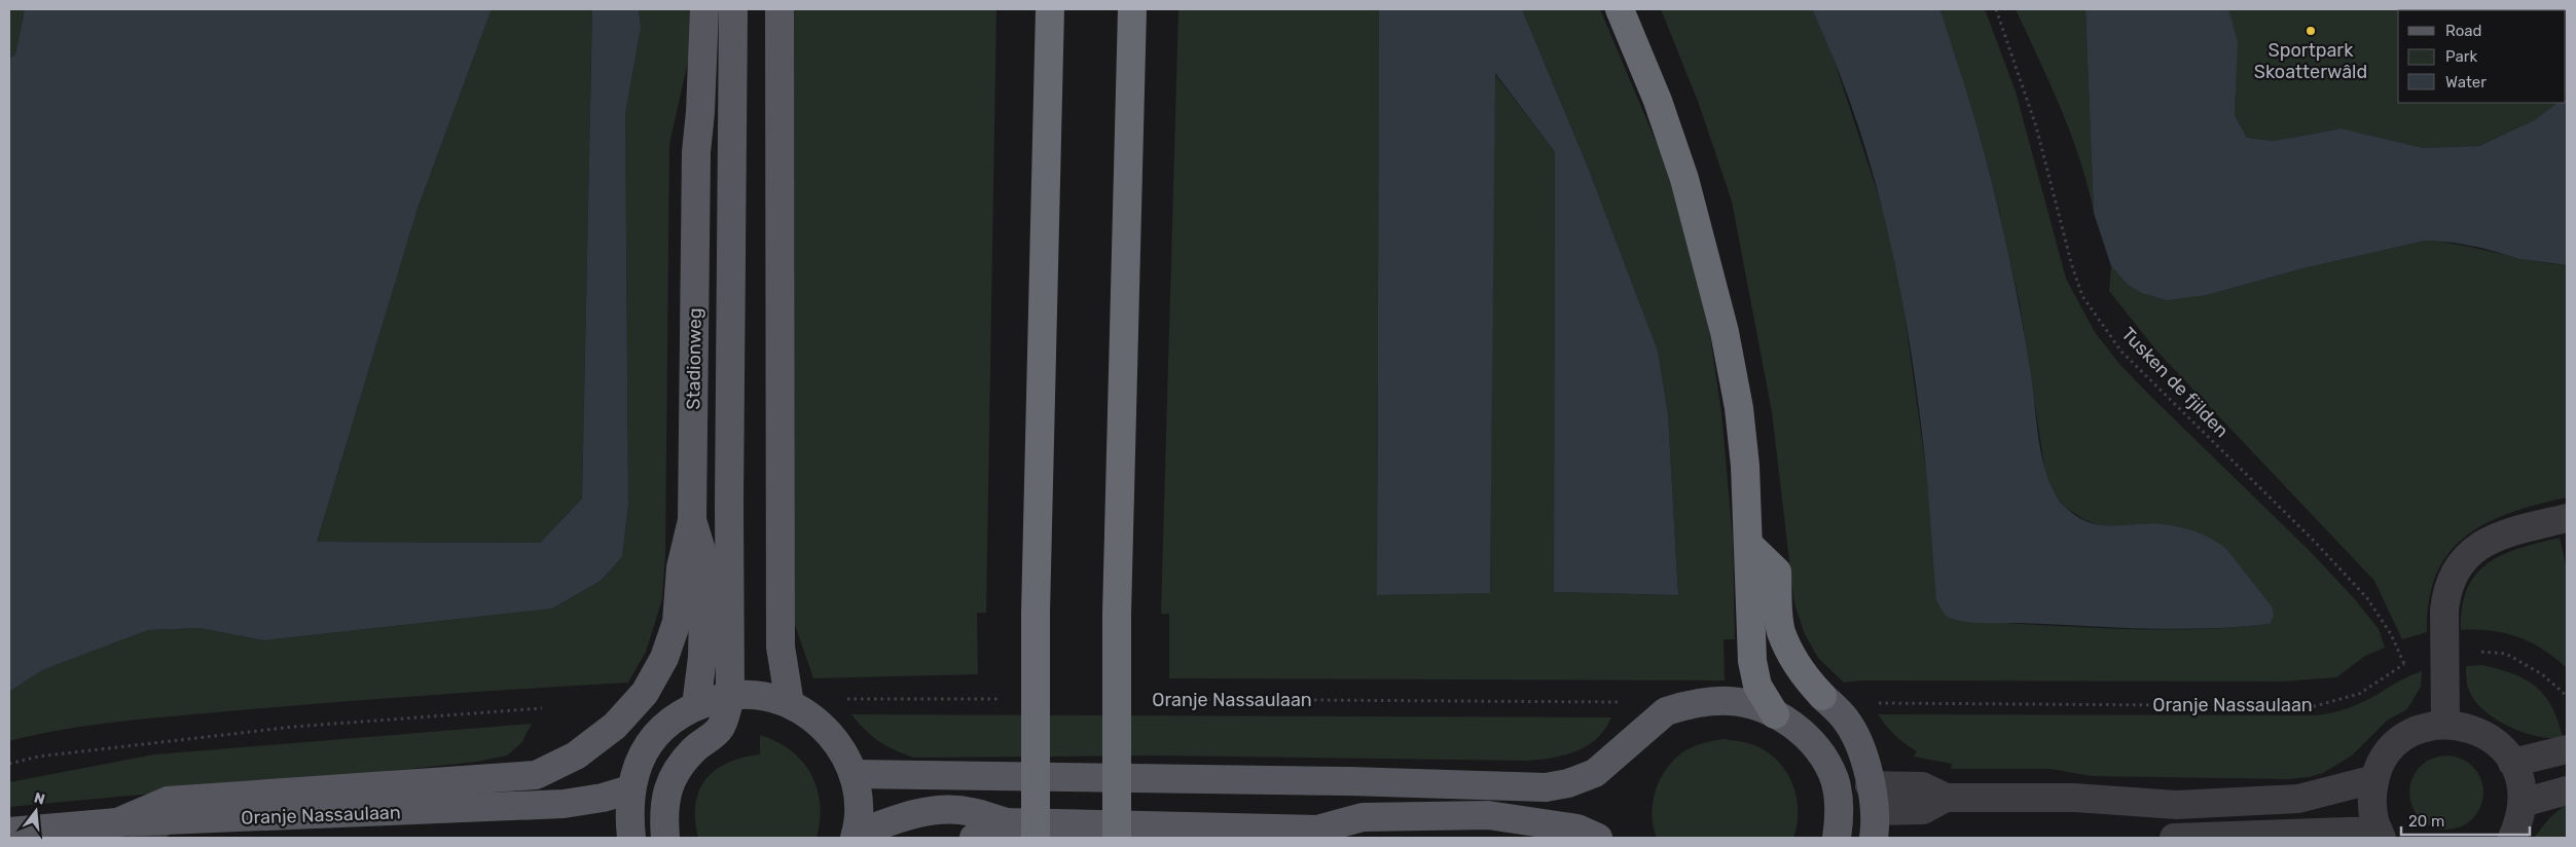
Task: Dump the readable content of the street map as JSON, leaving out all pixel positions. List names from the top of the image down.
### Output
{
  "streets": {
    "main road": ["Stadionweg", "Oranje Nassaulaan"],
    "path": ["Tusken de fjilden"]
  },
  "crossings": [
    ["Tusken de fjilden", "Oranje Nassaulaan"]
  ],
  "places": ["Sportpark Skoatterwâld"],
  "legend": ["Road", "Park", "Water"],
  "scale_bar": "20 m",
  "north": "top"
}
